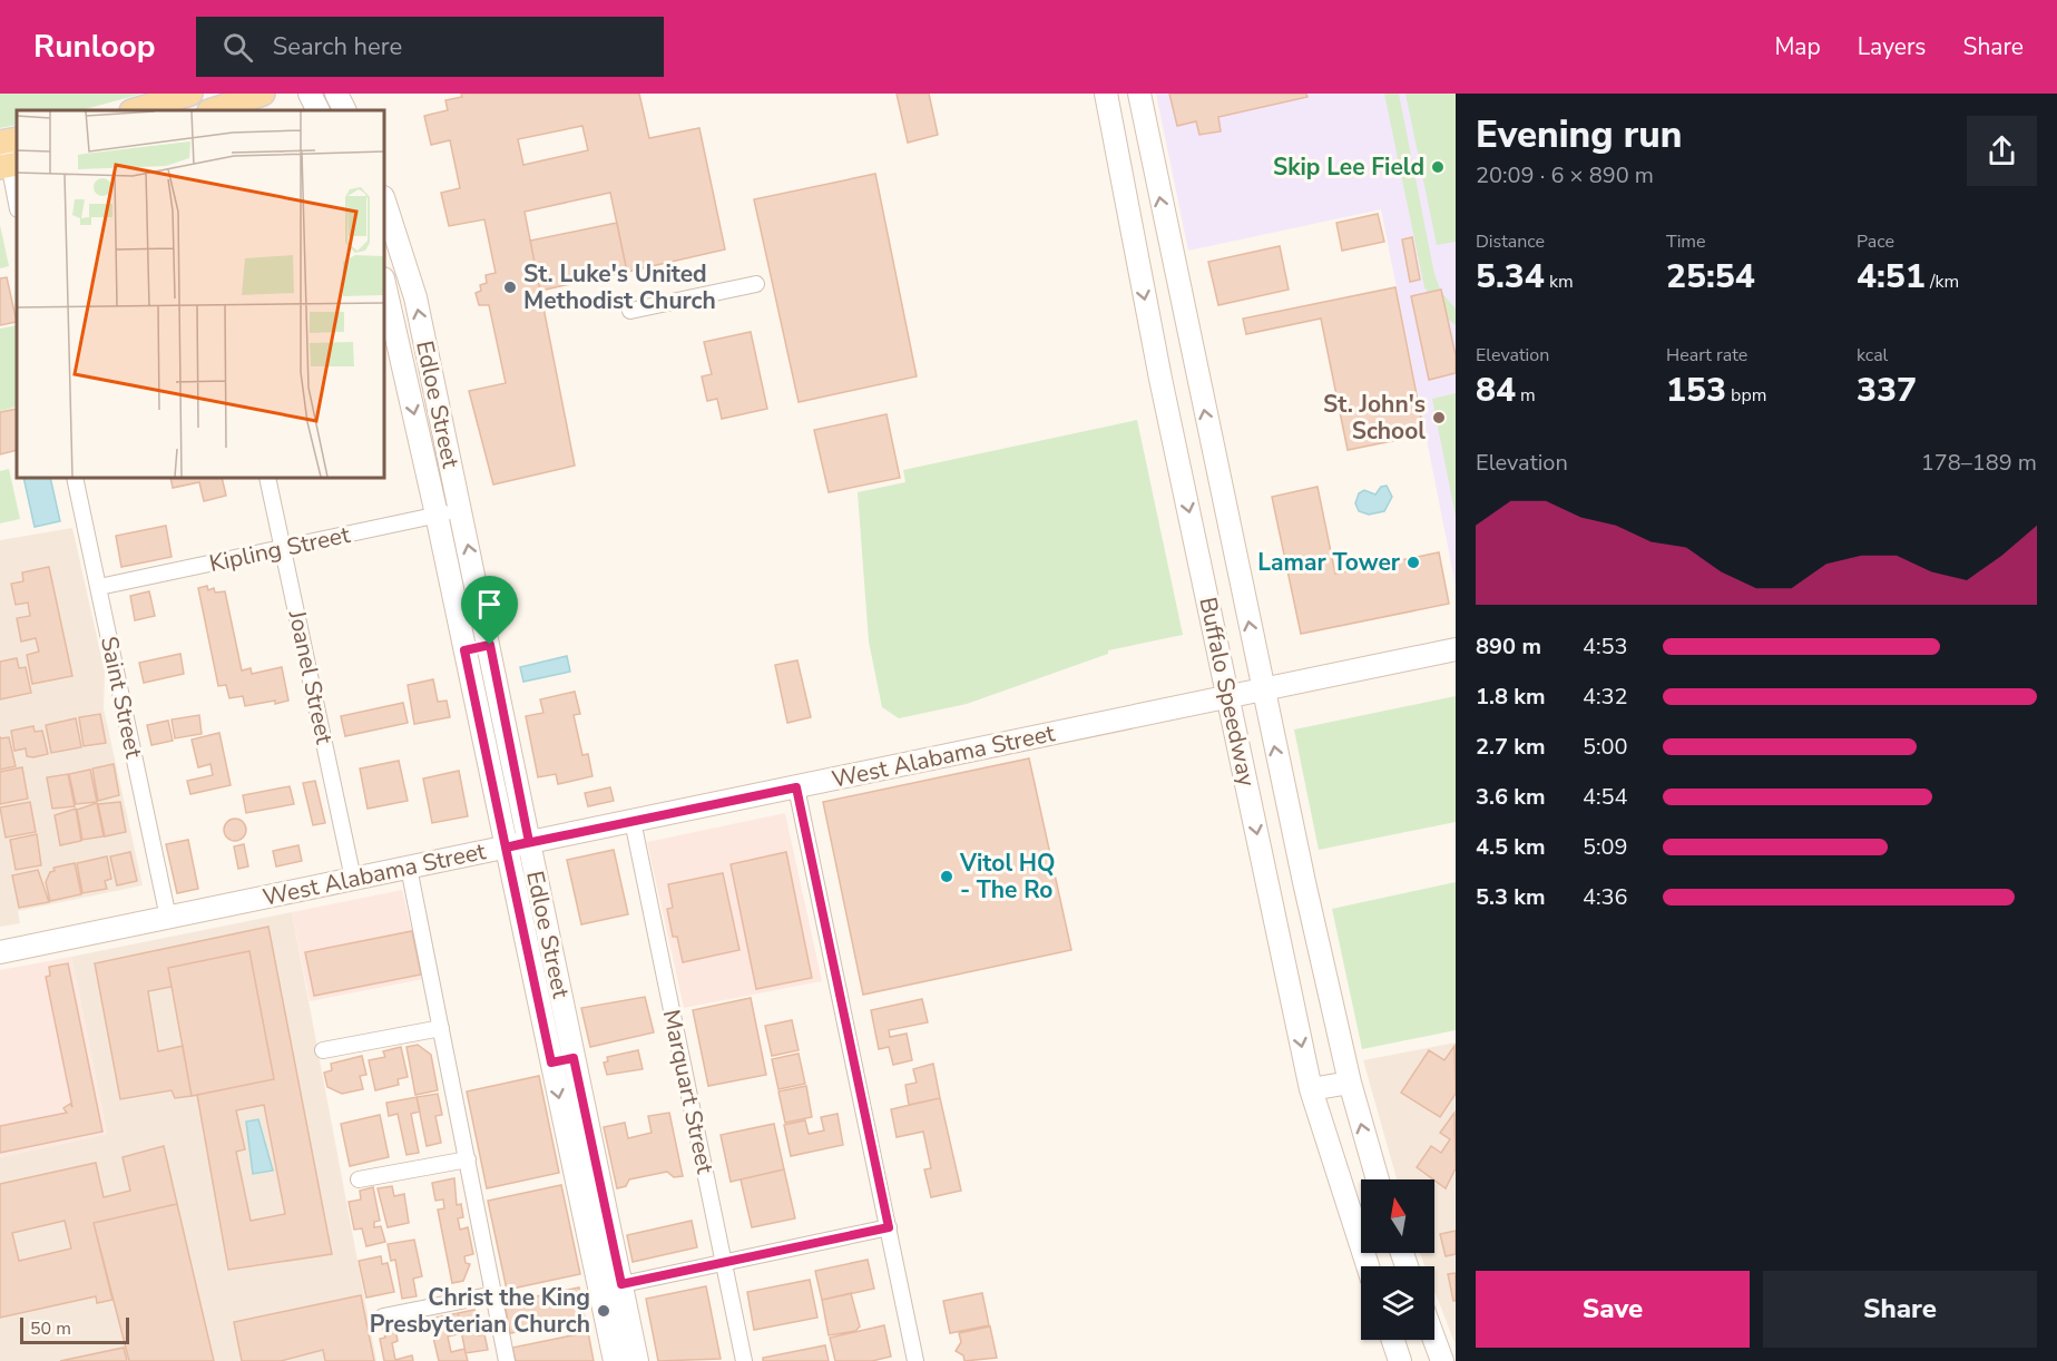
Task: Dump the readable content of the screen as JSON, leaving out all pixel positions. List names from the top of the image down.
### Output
{
  "streets": {
    "main road": ["Edloe Street", "Buffalo Speedway", "West Alabama Street"],
    "street": [
      "Kipling Street",
      "Joanel Street",
      "Saint Street",
      "Marquart Street"
    ]
  },
  "crossings": [
    ["Edloe Street", "Kipling Street"],
    ["Edloe Street", "West Alabama Street"],
    ["Kipling Street", "Joanel Street"],
    ["Kipling Street", "Saint Street"],
    ["Joanel Street", "West Alabama Street"],
    ["Buffalo Speedway", "West Alabama Street"],
    ["Saint Street", "West Alabama Street"],
    ["West Alabama Street", "Marquart Street"]
  ],
  "places": [
    "Skip Lee Field",
    "St. Luke's United Methodist Church",
    "St. John's School",
    "Lamar Tower",
    "Vitol HQ - The Ro",
    "Christ the King Presbyterian Church"
  ],
  "scale_bar": "50 m",
  "north": "top",
  "page": {
    "header": "Runloop",
    "search": "Search here",
    "nav": ["Map", "Layers", "Share"],
    "heading": ["Evening run", "20:09 · 6 × 890 m"],
    "stats": [
      ["Distance", "5.34 km"],
      ["Time", "25:54"],
      ["Pace", "4:51 /km"],
      ["Elevation", "84 m"],
      ["Heart rate", "153 bpm"],
      ["kcal", "337"]
    ],
    "chart": ["Elevation", "178–189 m"],
    "list": [
      {
        "name": "890 m",
        "note": "4:53"
      },
      {
        "name": "1.8 km",
        "note": "4:32"
      },
      {
        "name": "2.7 km",
        "note": "5:00"
      },
      {
        "name": "3.6 km",
        "note": "4:54"
      },
      {
        "name": "4.5 km",
        "note": "5:09"
      },
      {
        "name": "5.3 km",
        "note": "4:36"
      }
    ],
    "buttons": ["Save", "Share"],
    "scale": "50 m"
  }
}
